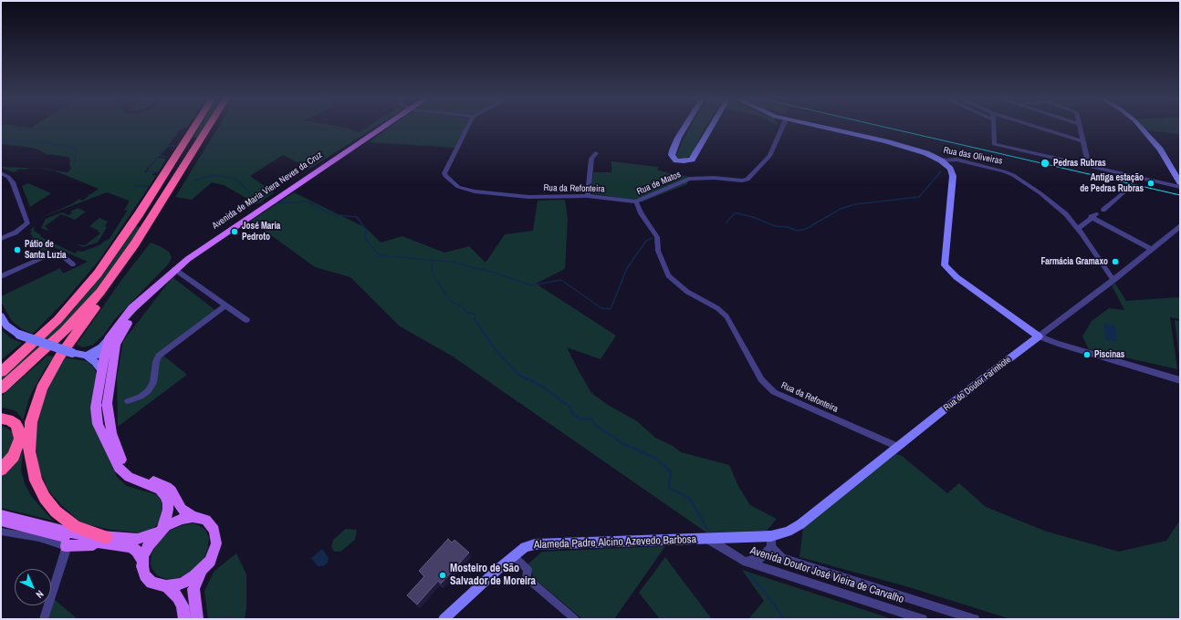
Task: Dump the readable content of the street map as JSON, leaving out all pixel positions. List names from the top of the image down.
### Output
{
  "streets": {
    "main road": [
      "Rua das Oliveiras",
      "Avenida de Maria Viera Neves da Cruz",
      "Rua do Doutor Farinhote",
      "Alameda Padre Alcino Azevedo Barbosa"
    ],
    "street": ["Rua de Matos", "Rua da Refonteira", "Avenida Doutor José Vieira de Carvalho"]
  },
  "crossings": [
    ["Rua das Oliveiras", "Rua do Doutor Farinhote"],
    ["Rua de Matos", "Rua da Refonteira"],
    ["Rua da Refonteira", "Rua do Doutor Farinhote"],
    ["Rua do Doutor Farinhote", "Alameda Padre Alcino Azevedo Barbosa"],
    ["Rua do Doutor Farinhote", "Avenida Doutor José Vieira de Carvalho"],
    ["Alameda Padre Alcino Azevedo Barbosa", "Avenida Doutor José Vieira de Carvalho"]
  ],
  "places": [
    "Pedras Rubras",
    "Antiga estação de Pedras Rubras",
    "José Maria Pedroto",
    "Pátio de Santa Luzia",
    "Farmácia Gramaxo",
    "Piscinas",
    "Mosteiro de São Salvador de Moreira"
  ],
  "north": "bottom right"
}
